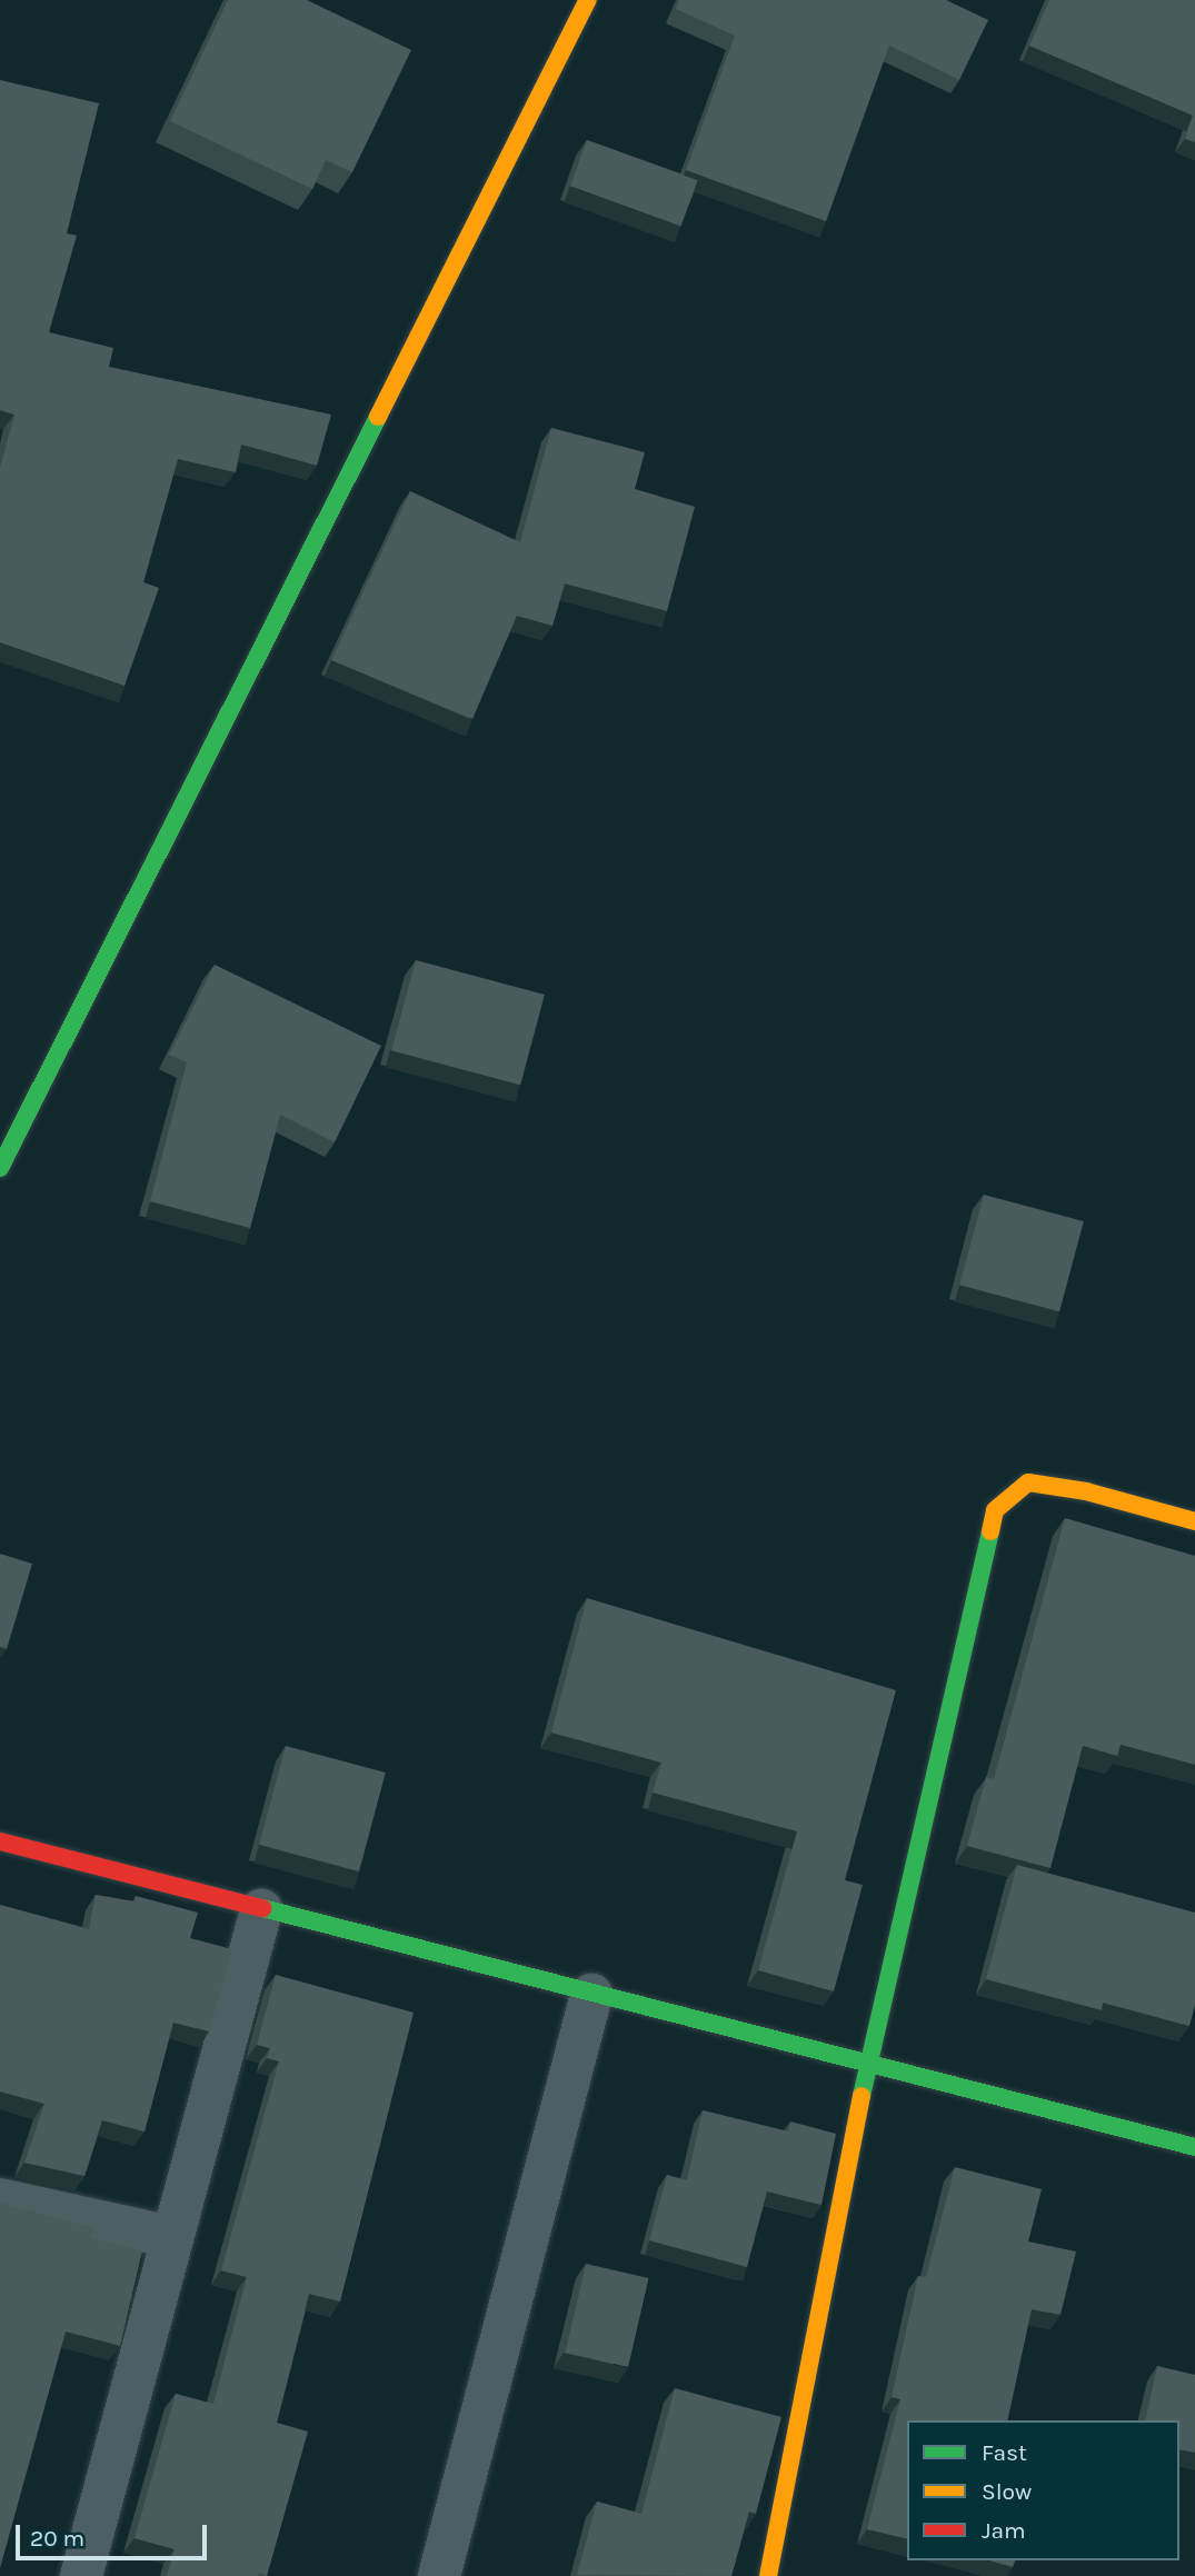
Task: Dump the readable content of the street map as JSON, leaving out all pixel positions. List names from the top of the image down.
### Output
{
  "legend": ["Fast", "Slow", "Jam"],
  "scale_bar": "20 m"
}
